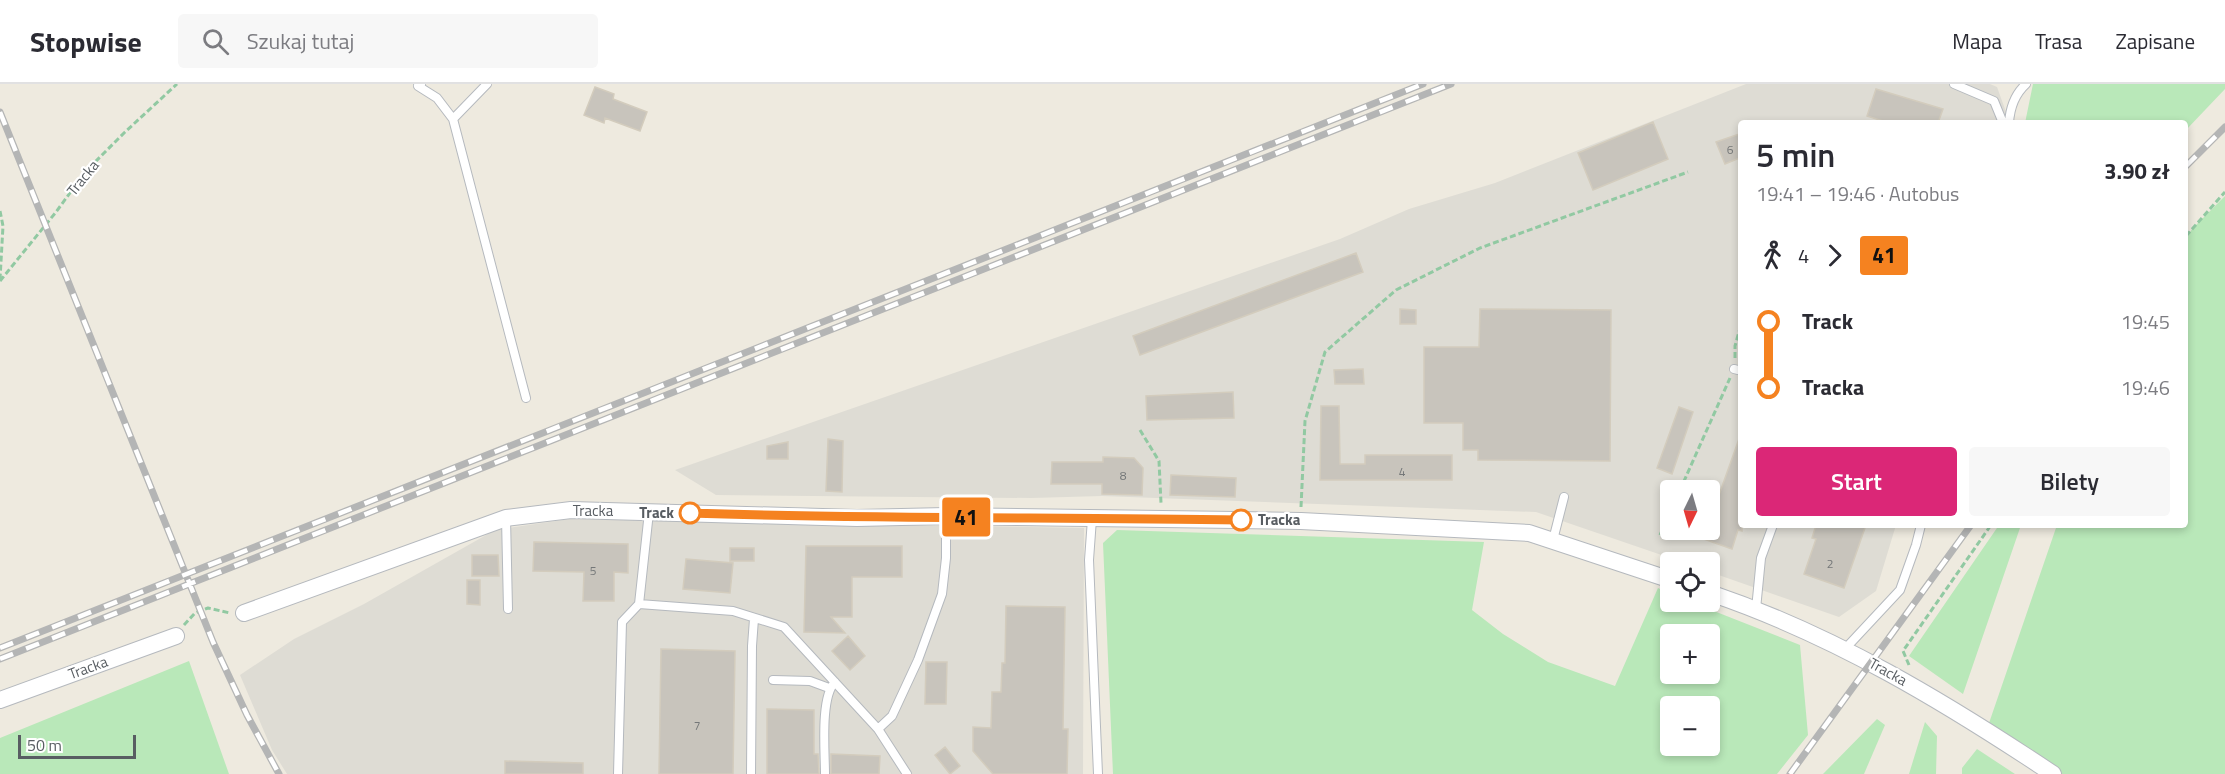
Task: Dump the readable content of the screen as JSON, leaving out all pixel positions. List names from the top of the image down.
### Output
{
  "streets": {
    "street": ["Tracka"]
  },
  "places": ["Track", "Tracka"],
  "lines": ["bus line 41"],
  "house_numbers": [
    "6",
    "4",
    "8",
    "2",
    "5",
    "7"
  ],
  "scale_bar": "50 m",
  "north": "bottom",
  "page": {
    "header": "Stopwise",
    "search": "Szukaj tutaj",
    "nav": ["Mapa", "Trasa", "Zapisane"],
    "on_map": "41",
    "heading": ["5 min", "19:41 – 19:46 · Autobus", "3.90 zł"],
    "legs": ["4", "41"],
    "list": [
      {
        "name": "Track",
        "value": "19:45"
      },
      {
        "name": "Tracka",
        "value": "19:46"
      }
    ],
    "buttons": ["Start", "Bilety"],
    "map_buttons": ["+", "−"],
    "scale": "50 m"
  }
}
